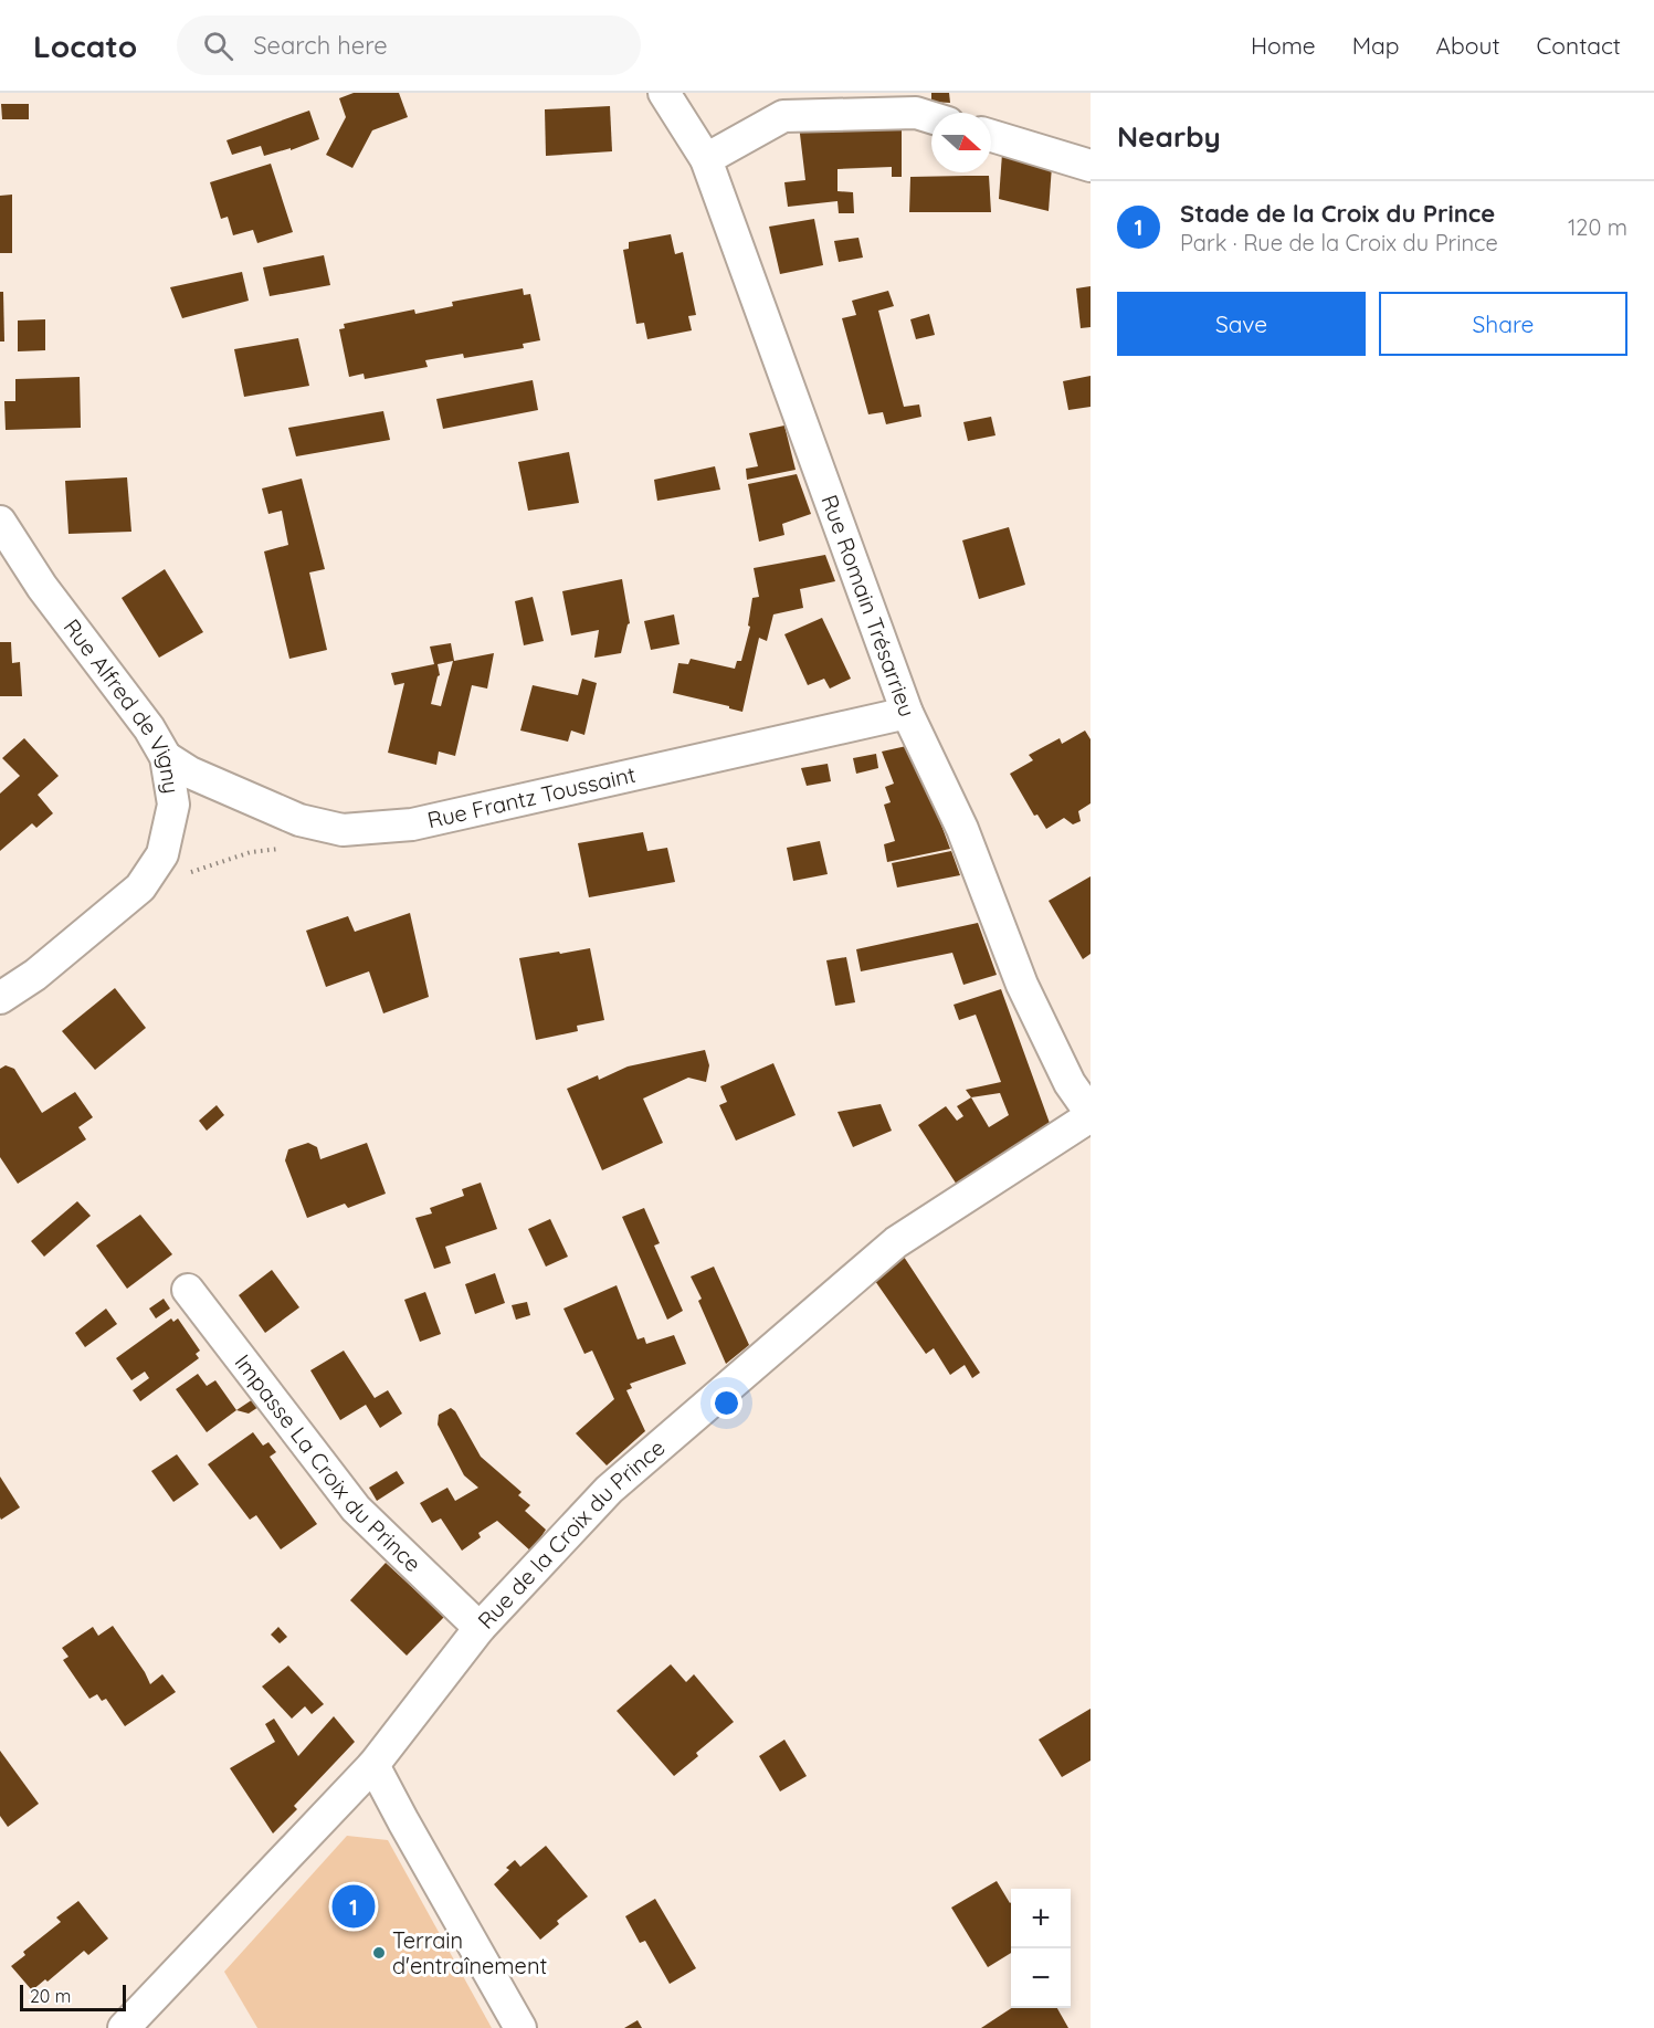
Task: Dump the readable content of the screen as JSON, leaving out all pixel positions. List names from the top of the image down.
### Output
{
  "streets": {
    "street": [
      "Rue Romain Trésarrieu",
      "Rue Alfred de Vigny",
      "Rue Frantz Toussaint",
      "Impasse La Croix du Prince",
      "Rue de la Croix du Prince"
    ]
  },
  "crossings": [
    ["Rue Romain Trésarrieu", "Rue Frantz Toussaint"],
    ["Rue Romain Trésarrieu", "Rue de la Croix du Prince"],
    ["Rue Alfred de Vigny", "Rue Frantz Toussaint"],
    ["Impasse La Croix du Prince", "Rue de la Croix du Prince"]
  ],
  "places": ["Terrain d'entraînement"],
  "scale_bar": "20 m",
  "north": "right",
  "page": {
    "header": "Locato",
    "search": "Search here",
    "nav": [
      "Home",
      "Map",
      "About",
      "Contact"
    ],
    "heading": "Nearby",
    "list": [
      {
        "mark": "1",
        "name": "Stade de la Croix du Prince",
        "note": "Park · Rue de la Croix du Prince",
        "value": "120 m"
      }
    ],
    "buttons": ["Save", "Share"],
    "pins": "1",
    "map_buttons": ["+", "−"],
    "scale": "20 m"
  }
}
